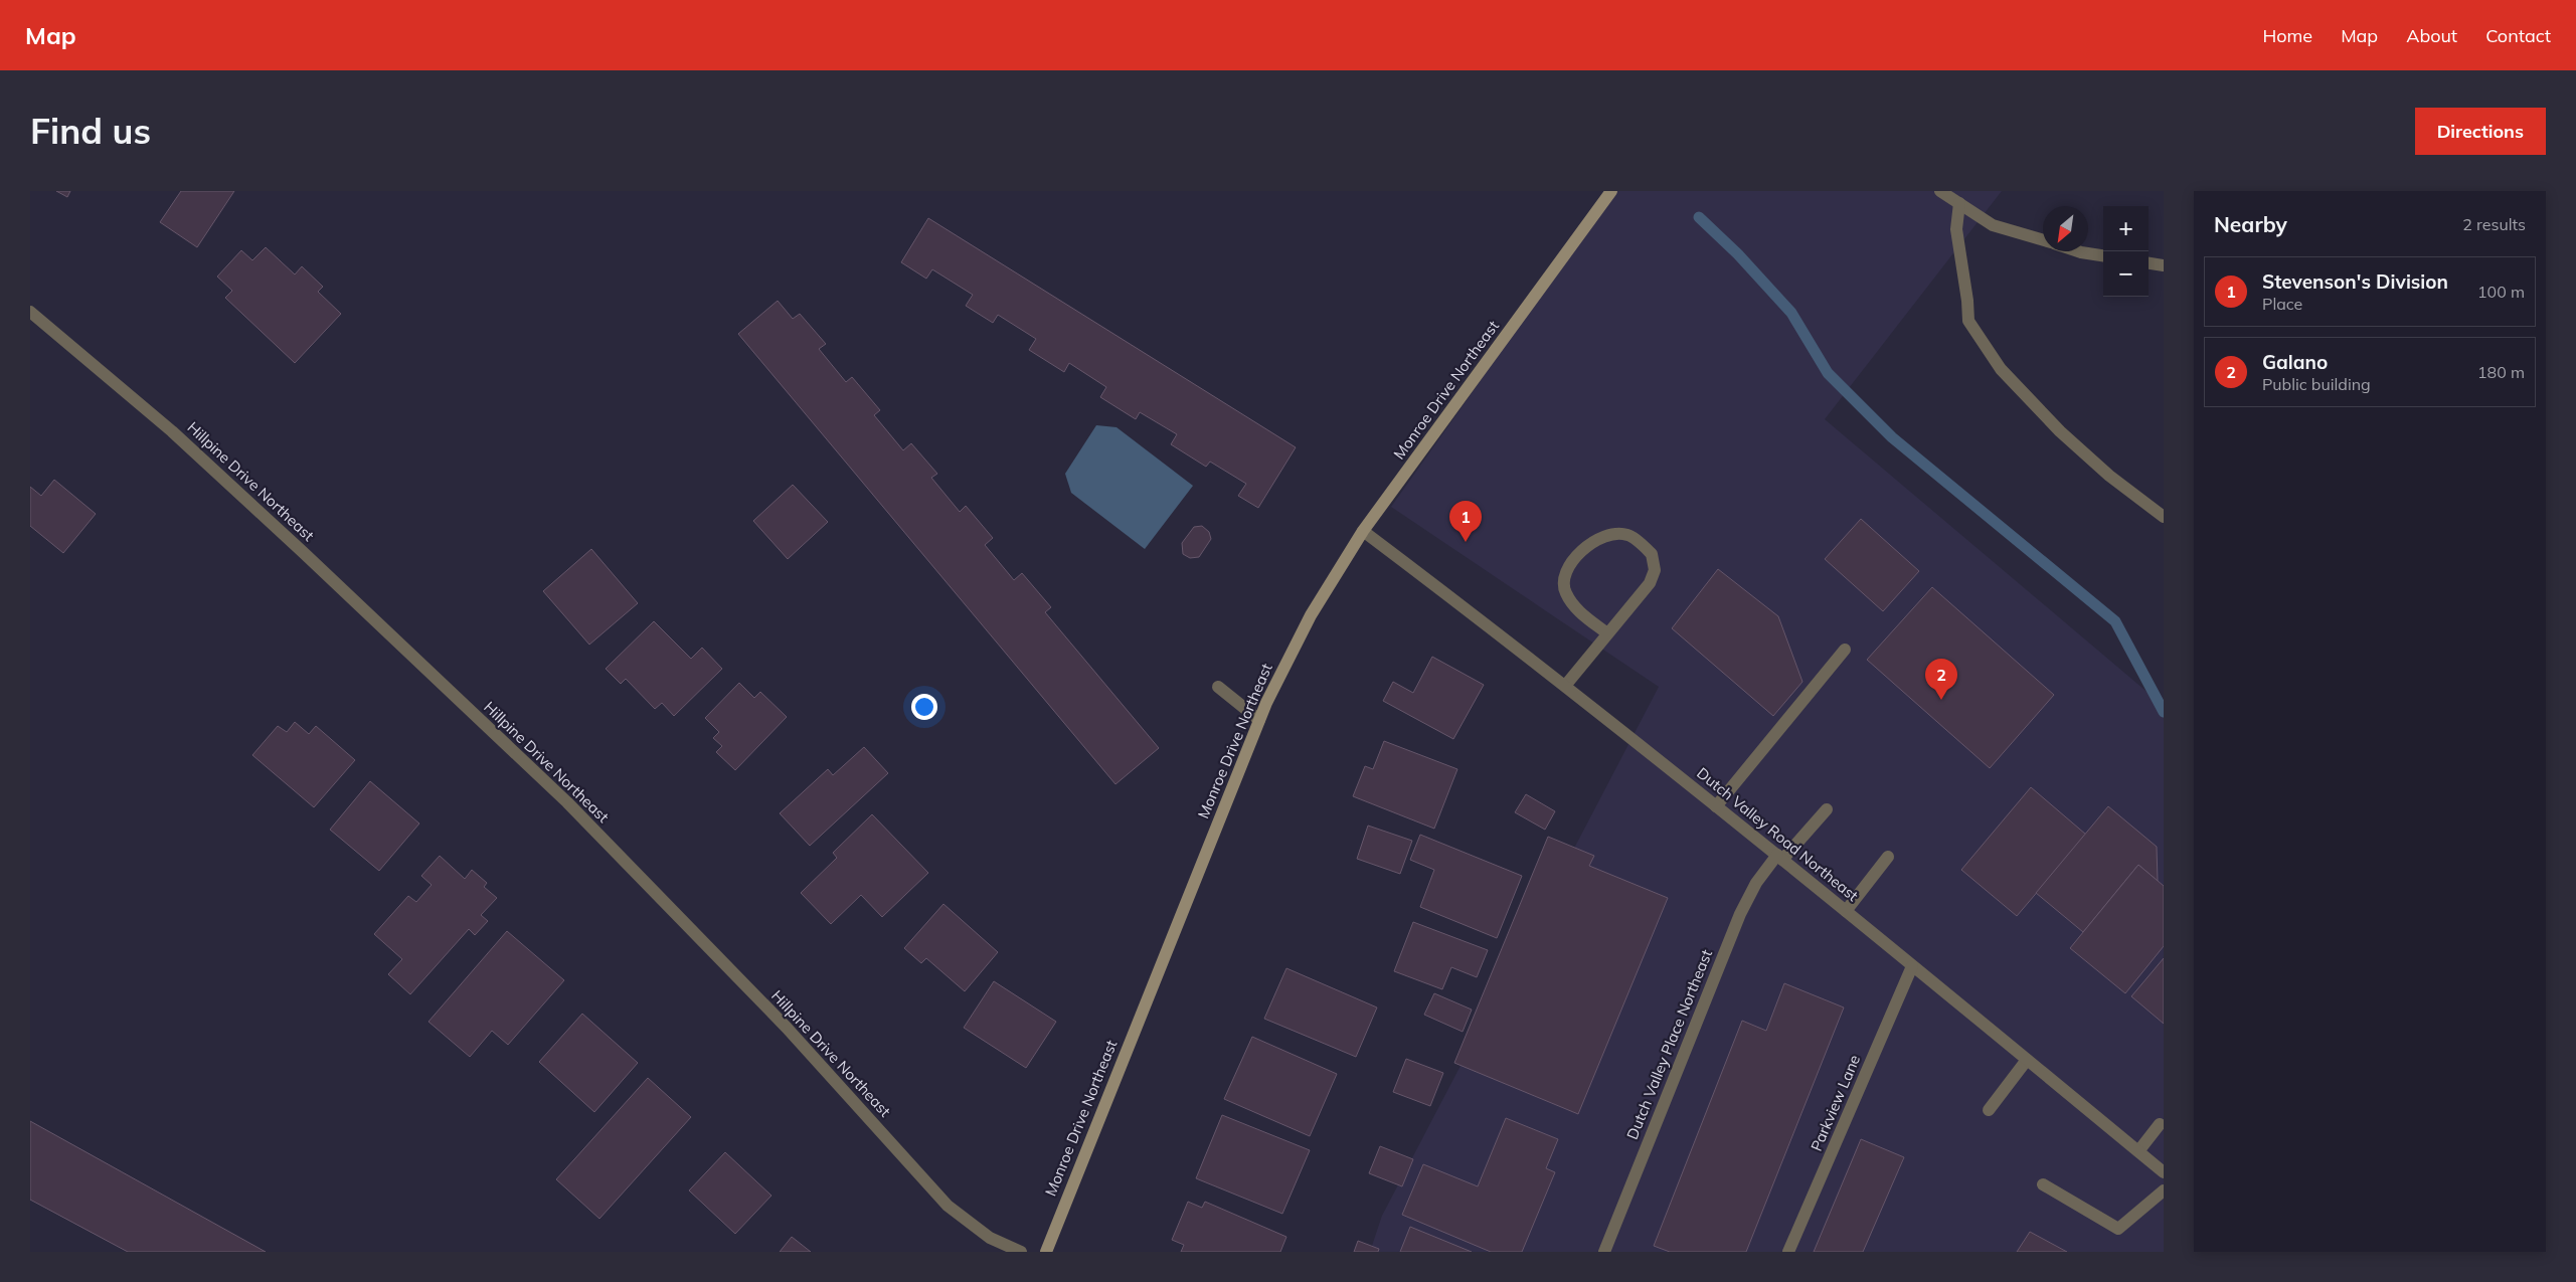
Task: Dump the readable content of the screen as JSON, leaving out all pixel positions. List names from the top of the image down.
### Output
{
  "streets": {
    "main road": ["Monroe Drive Northeast"],
    "street": [
      "Hillpine Drive Northeast",
      "Dutch Valley Road Northeast",
      "Dutch Valley Place Northeast",
      "Parkview Lane"
    ]
  },
  "crossings": [
    ["Monroe Drive Northeast", "Dutch Valley Road Northeast"],
    ["Dutch Valley Road Northeast", "Dutch Valley Place Northeast"],
    ["Dutch Valley Road Northeast", "Parkview Lane"]
  ],
  "north": "bottom left",
  "page": {
    "header": "Map",
    "nav": [
      "Home",
      "Map",
      "About",
      "Contact"
    ],
    "buttons": "Directions",
    "title": "Find us",
    "heading": ["Nearby", "2 results"],
    "map_buttons": ["+", "−"],
    "list": [
      {
        "mark": "1",
        "name": "Stevenson's Division",
        "note": "Place",
        "value": "100 m"
      },
      {
        "mark": "2",
        "name": "Galano",
        "note": "Public building",
        "value": "180 m"
      }
    ],
    "pins": ["1", "2"]
  }
}
